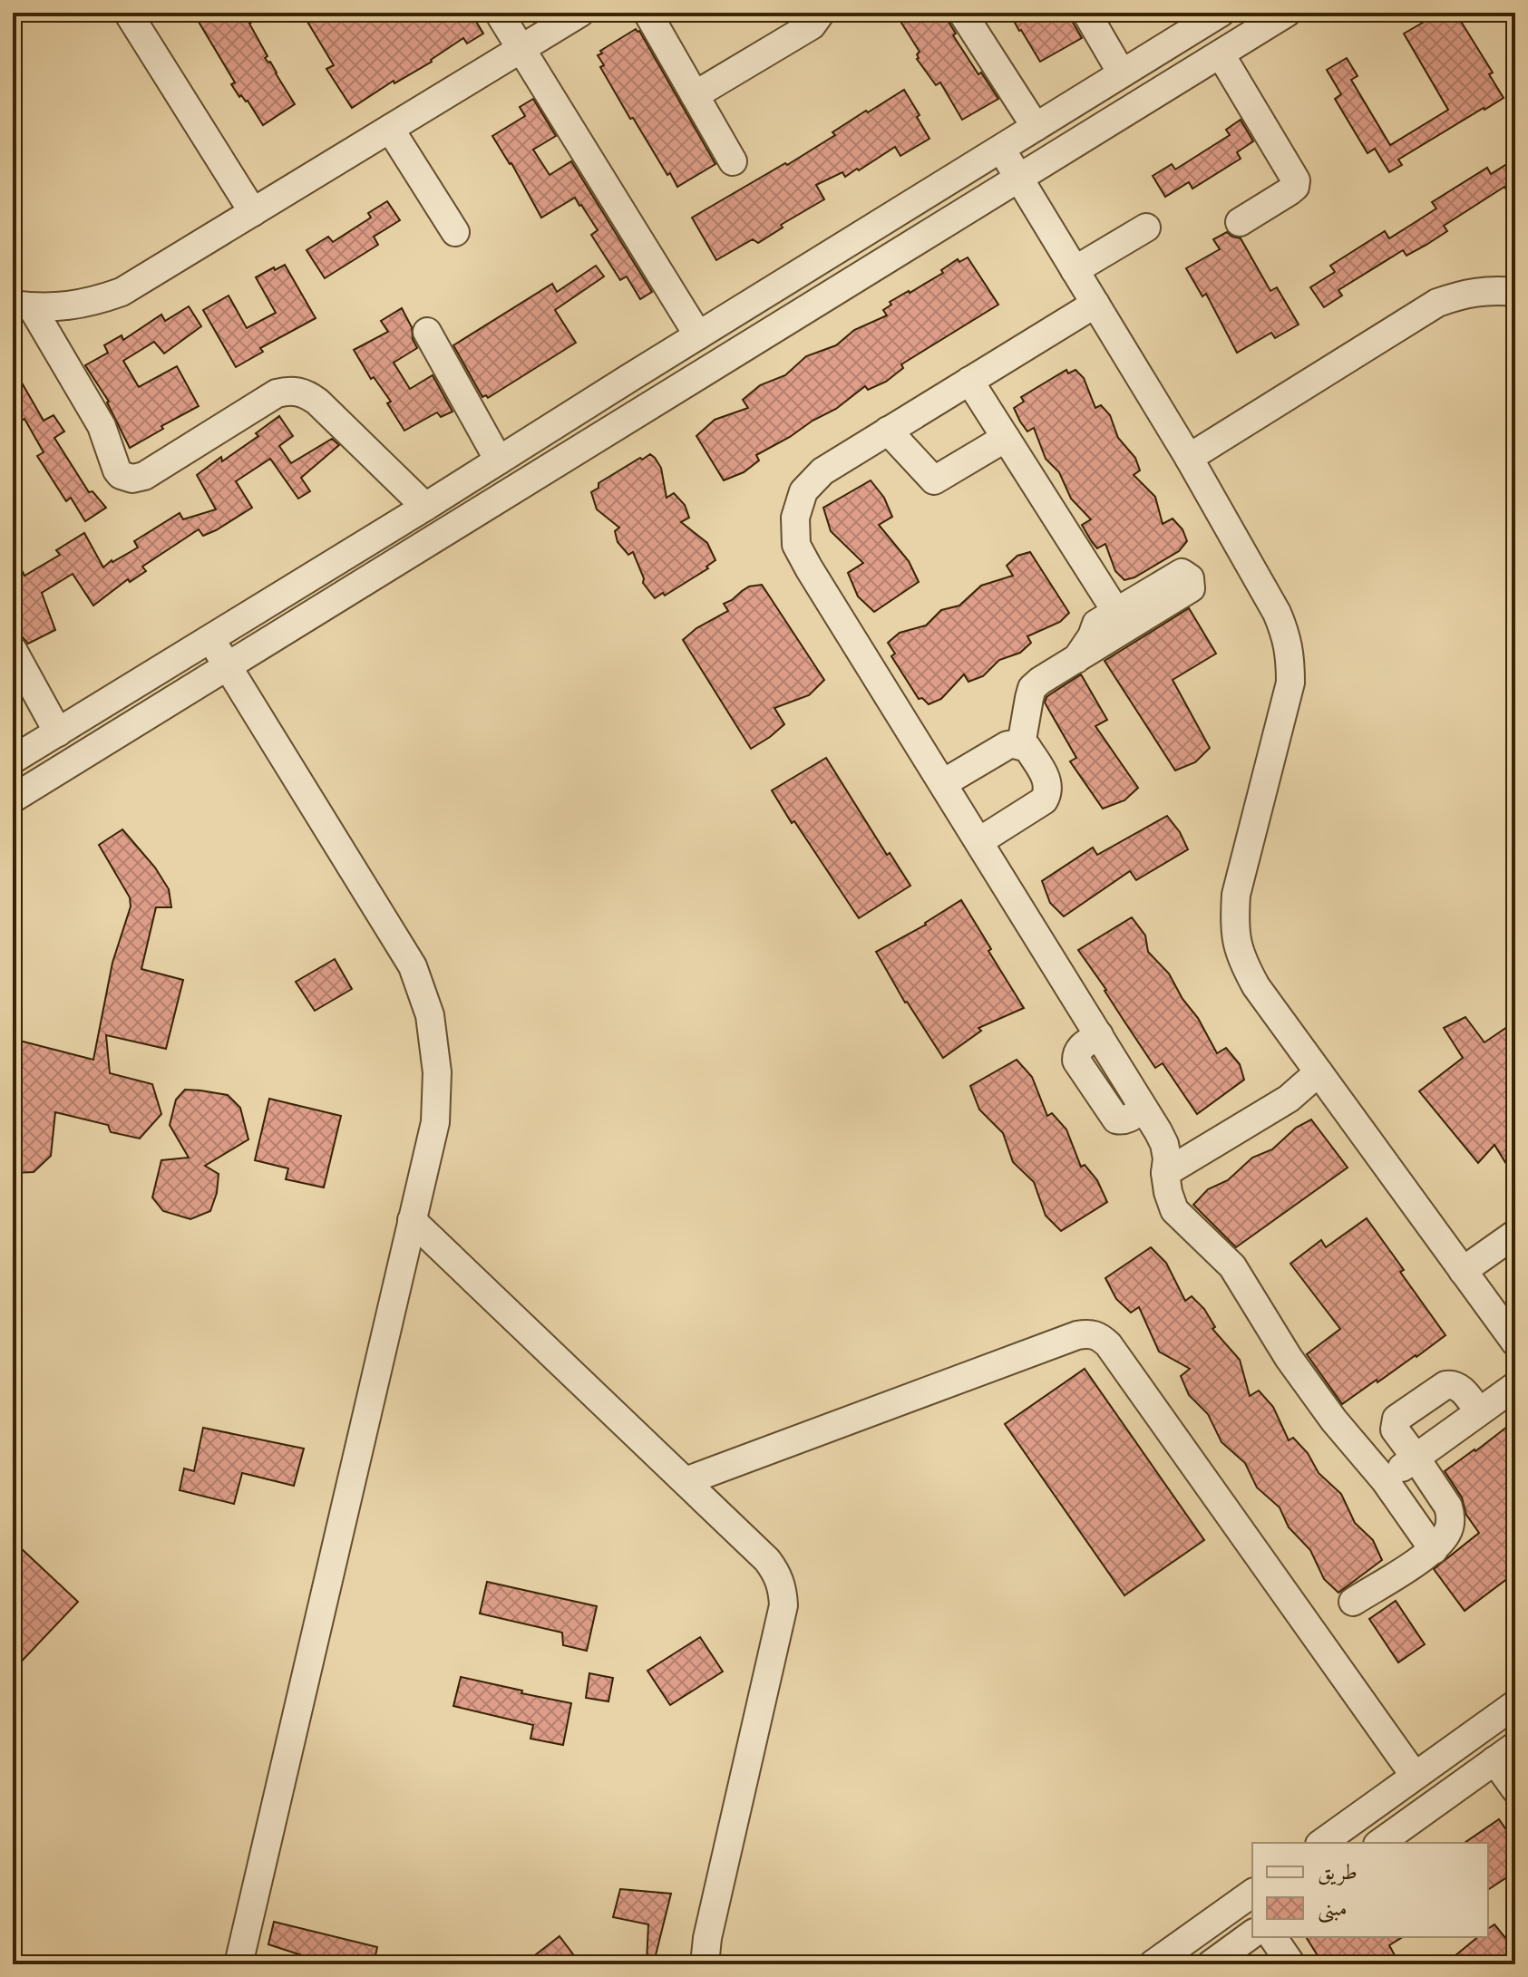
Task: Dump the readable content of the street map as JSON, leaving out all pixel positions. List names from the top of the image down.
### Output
{
  "legend": ["طريق", "مبنى"]
}
